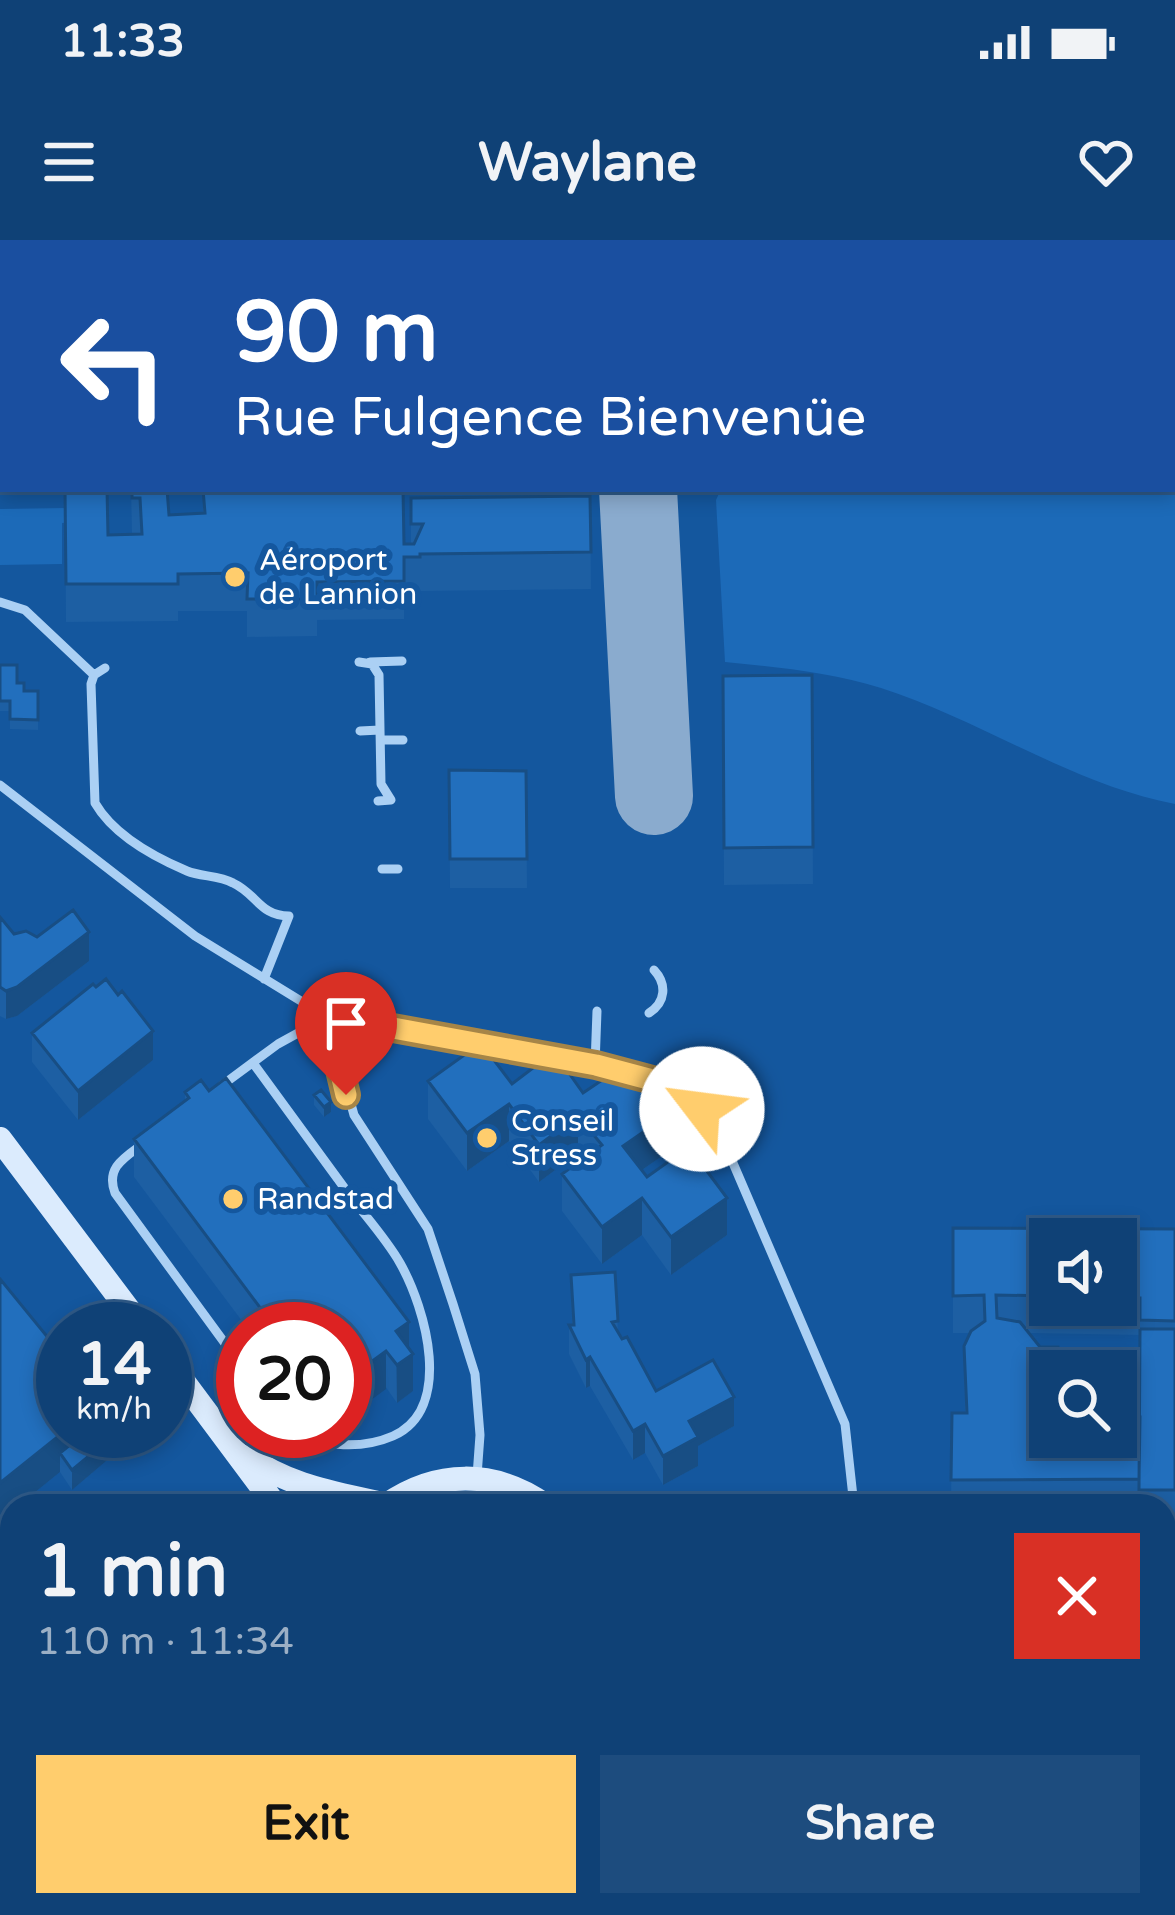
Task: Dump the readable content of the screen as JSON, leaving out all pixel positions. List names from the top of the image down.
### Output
{
  "places": ["Aéroport de Lannion", "Conseil Stress", "Randstad"],
  "page": {
    "status": "11:33",
    "header": "Waylane",
    "turn": ["90 m", "Rue Fulgence Bienvenüe"],
    "speed": "14 km/h",
    "limit": "20",
    "heading": ["1 min", "110 m · 11:34"],
    "buttons": ["Exit", "Share"]
  }
}
